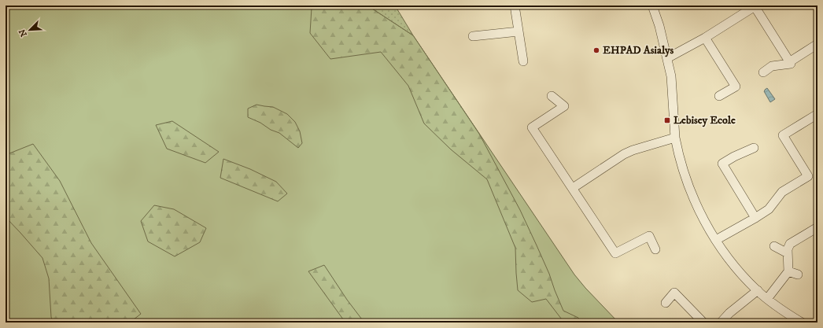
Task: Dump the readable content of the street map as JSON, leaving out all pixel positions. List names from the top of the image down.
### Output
{
  "places": {
    "other": ["EHPAD Asialys"],
    "transit": ["Lebisey Ecole"]
  },
  "north": "bottom left"
}
